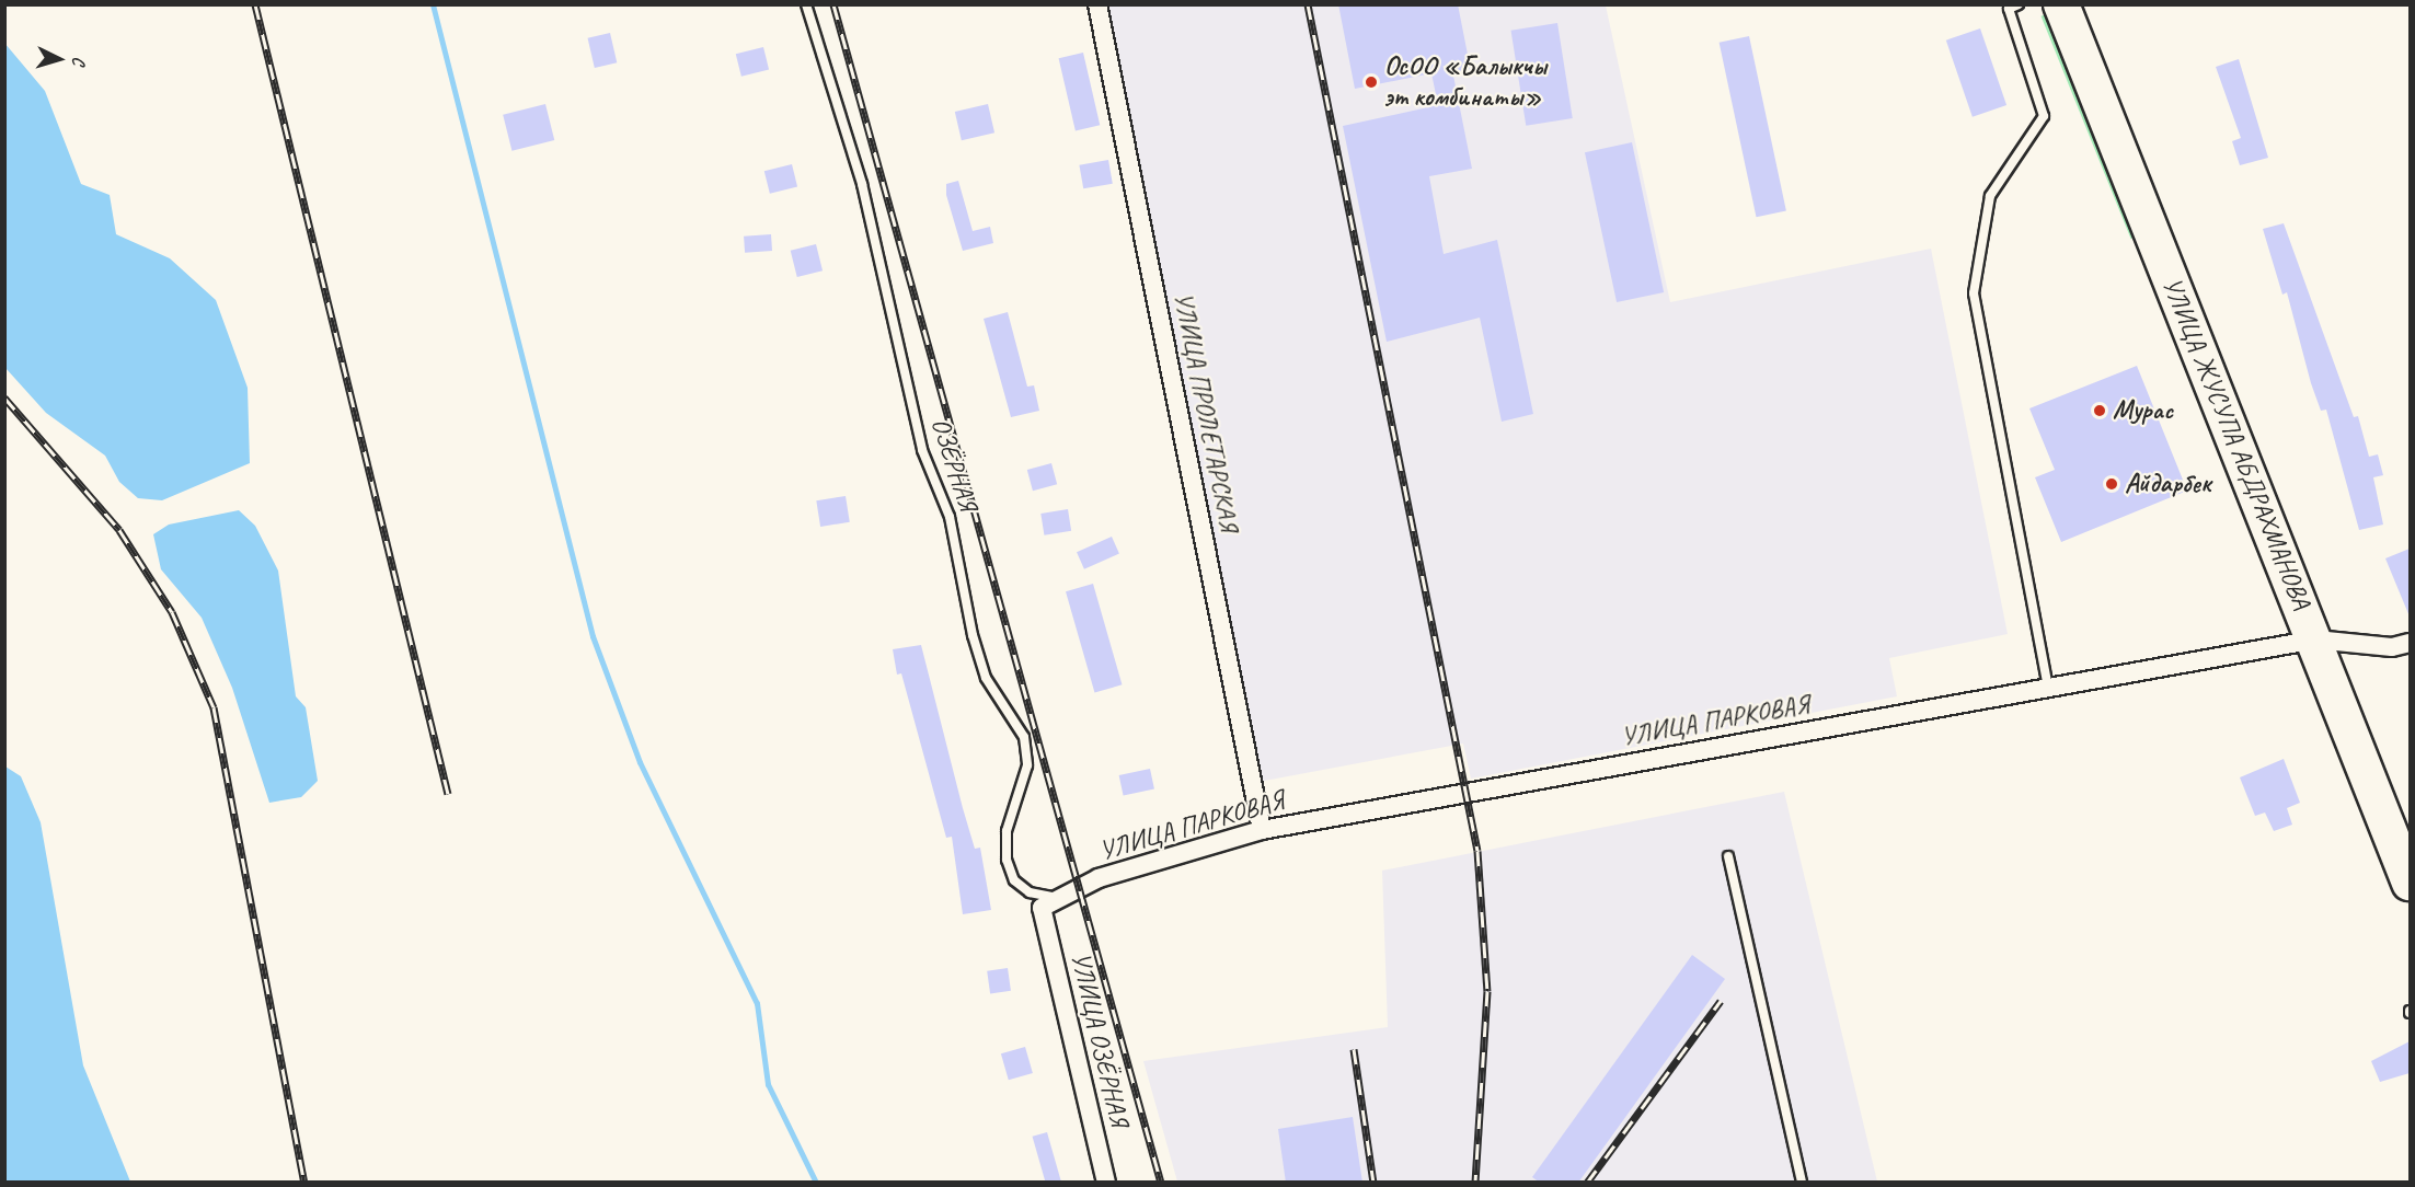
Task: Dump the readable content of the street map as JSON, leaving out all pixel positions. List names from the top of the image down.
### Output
{
  "streets": {
    "highway": ["УЛИЦА ЖУСУПА АБДРАХМАНОВА"],
    "street": ["УЛИЦА ПРОЛЕТАРСКАЯ", "УЛИЦА ПАРКОВАЯ", "УЛИЦА ОЗЁРНАЯ"],
    "lane": ["ОЗЁРНАЯ"]
  },
  "crossings": [
    ["УЛИЦА ПРОЛЕТАРСКАЯ", "УЛИЦА ПАРКОВАЯ"],
    ["УЛИЦА ЖУСУПА АБДРАХМАНОВА", "УЛИЦА ПАРКОВАЯ"],
    ["ОЗЁРНАЯ", "УЛИЦА ПАРКОВАЯ"],
    ["УЛИЦА ПАРКОВАЯ", "УЛИЦА ОЗЁРНАЯ"]
  ],
  "places": ["ОсОО «Балыкчы эт комбинаты»", "Мурас", "Айдарбек"],
  "north": "right"
}
